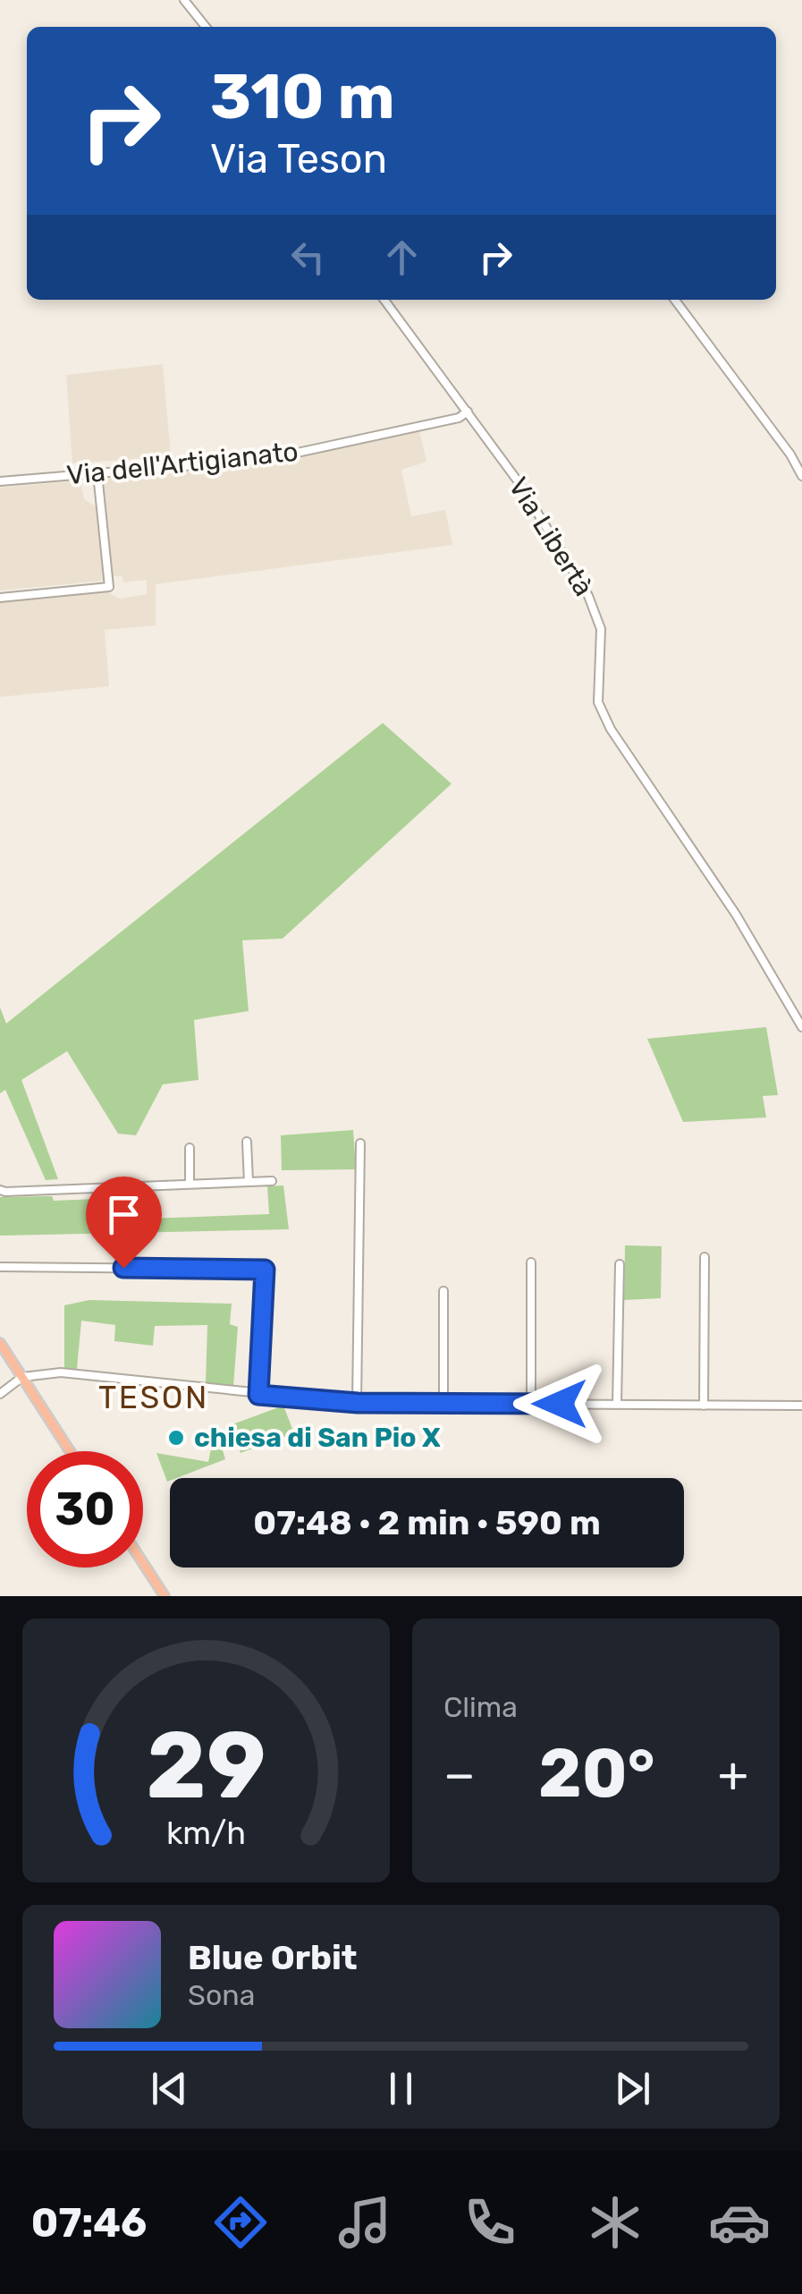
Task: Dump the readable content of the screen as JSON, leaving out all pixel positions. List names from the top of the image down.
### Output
{
  "streets": {
    "street": ["Via dell'Artigianato", "Via Libertà"]
  },
  "crossings": [
    ["Via dell'Artigianato", "Via Libertà"]
  ],
  "districts": ["TESON"],
  "places": ["chiesa di San Pio X"],
  "page": {
    "turn": ["310 m", "Via Teson"],
    "limit": "30",
    "trip": "07:48 · 2 min · 590 m",
    "tile": "Clima",
    "heat": ["−", "20°", "+"],
    "song": ["Blue Orbit", "Sona"],
    "tabs": "07:46",
    "gauge": ["29", "km/h"]
  }
}
